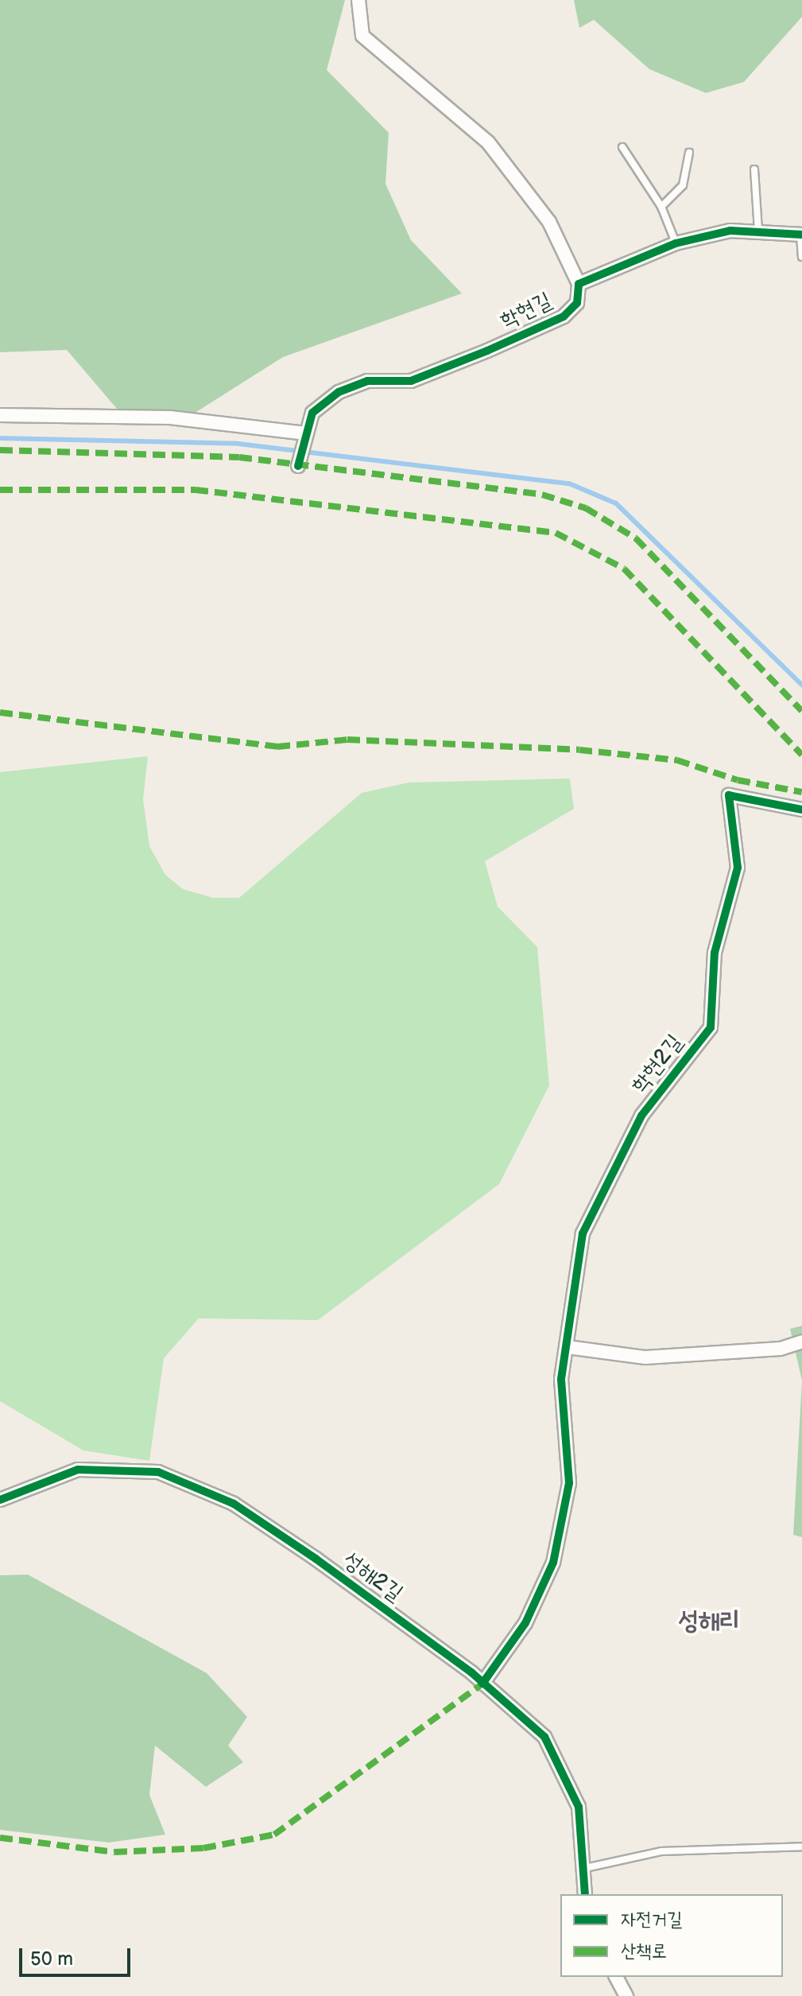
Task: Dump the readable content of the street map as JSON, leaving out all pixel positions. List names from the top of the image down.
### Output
{
  "streets": {
    "street": ["학현길", "학현2길", "성해2길"]
  },
  "crossings": [
    ["학현2길", "성해2길"]
  ],
  "districts": ["성해리"],
  "legend": ["자전거길", "산책로"],
  "scale_bar": "50 m"
}
